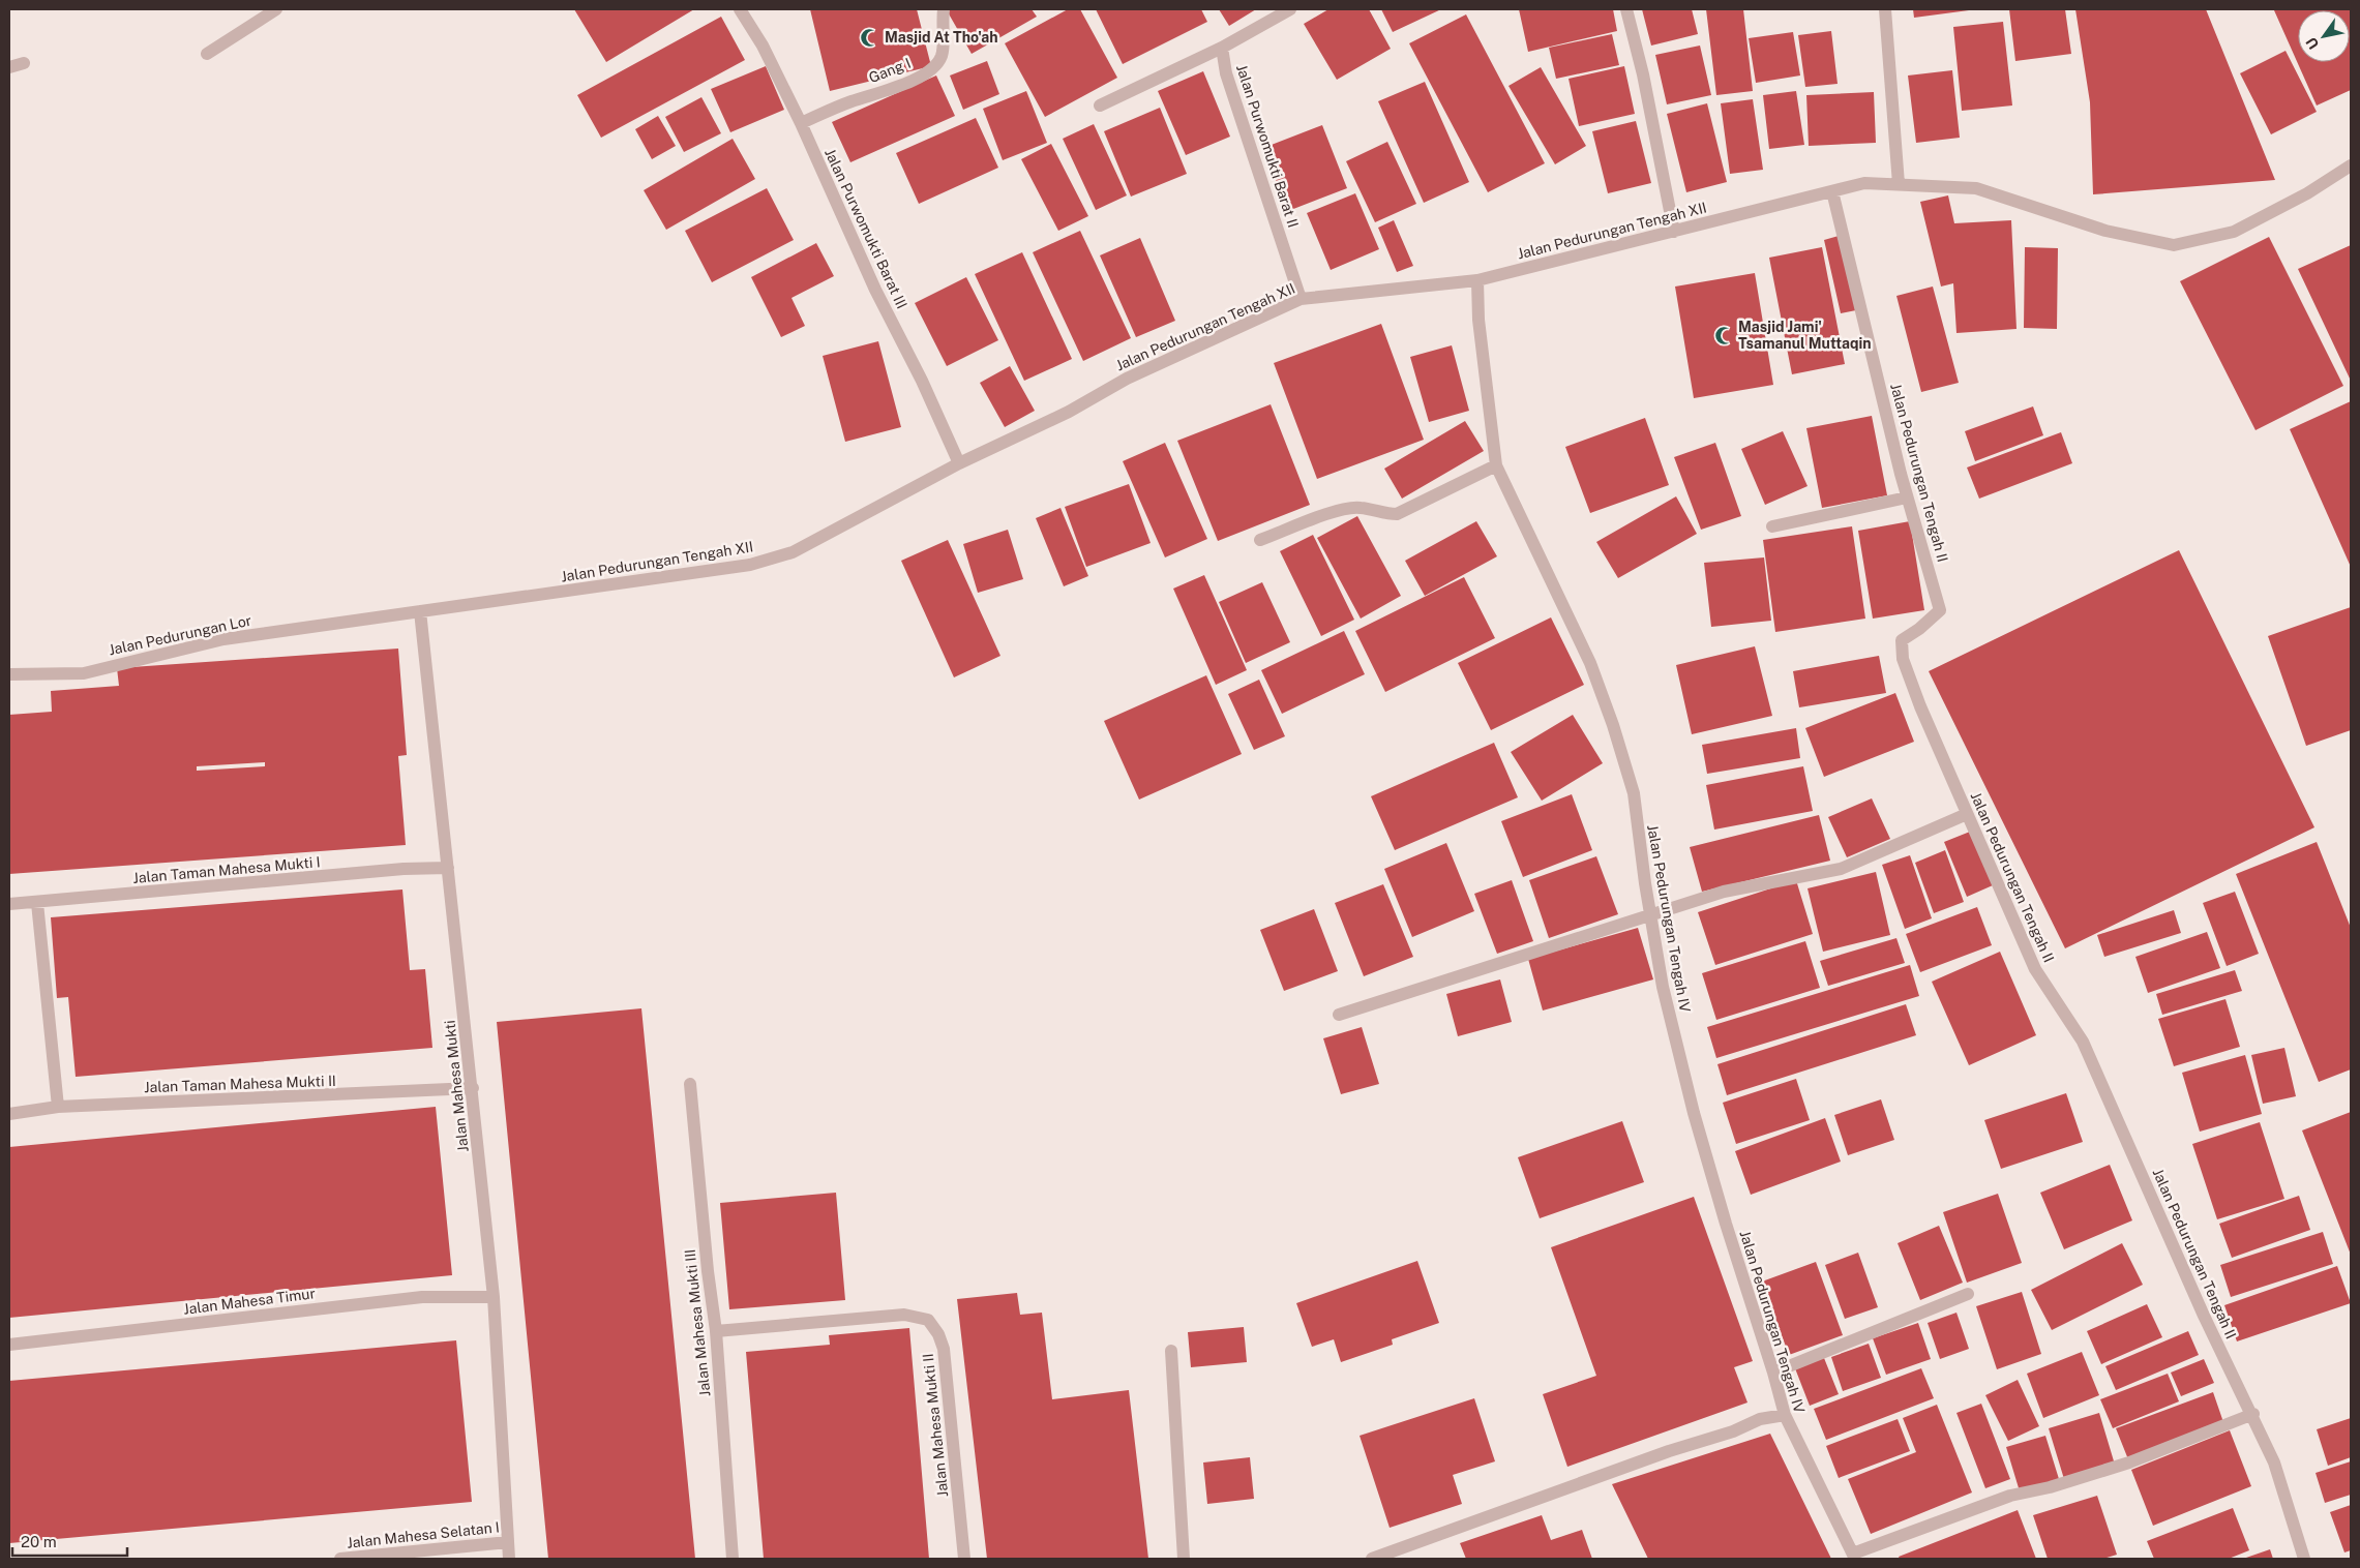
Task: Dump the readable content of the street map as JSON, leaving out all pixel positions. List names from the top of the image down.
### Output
{
  "streets": {
    "street": [
      "Gang I",
      "Jalan Purwomukti Barat II",
      "Jalan Purwomukti Barat III",
      "Jalan Pedurungan Tengah XII",
      "Jalan Pedurungan Tengah II",
      "Jalan Pedurungan Lor",
      "Jalan Taman Mahesa Mukti I",
      "Jalan Pedurungan Tengah IV",
      "Jalan Taman Mahesa Mukti II",
      "Jalan Mahesa Mukti",
      "Jalan Mahesa Timur",
      "Jalan Mahesa Mukti III",
      "Jalan Mahesa Mukti II",
      "Jalan Mahesa Selatan I"
    ]
  },
  "crossings": [
    ["Gang I", "Jalan Purwomukti Barat III"],
    ["Jalan Purwomukti Barat II", "Jalan Pedurungan Tengah XII"],
    ["Jalan Purwomukti Barat III", "Jalan Pedurungan Tengah XII"],
    ["Jalan Pedurungan Tengah XII", "Jalan Pedurungan Tengah II"],
    ["Jalan Pedurungan Tengah XII", "Jalan Pedurungan Lor"],
    ["Jalan Pedurungan Tengah XII", "Jalan Pedurungan Tengah IV"],
    ["Jalan Pedurungan Tengah XII", "Jalan Mahesa Mukti"],
    ["Jalan Pedurungan Lor", "Jalan Mahesa Mukti"],
    ["Jalan Taman Mahesa Mukti I", "Jalan Mahesa Mukti"],
    ["Jalan Taman Mahesa Mukti II", "Jalan Mahesa Mukti"],
    ["Jalan Mahesa Mukti", "Jalan Mahesa Timur"],
    ["Jalan Mahesa Mukti", "Jalan Mahesa Selatan I"],
    ["Jalan Mahesa Mukti III", "Jalan Mahesa Mukti II"]
  ],
  "places": {
    "mosque": ["Masjid At Tho'ah", "Masjid Jami' Tsamanul Muttaqin"]
  },
  "scale_bar": "20 m",
  "north": "bottom left"
}
